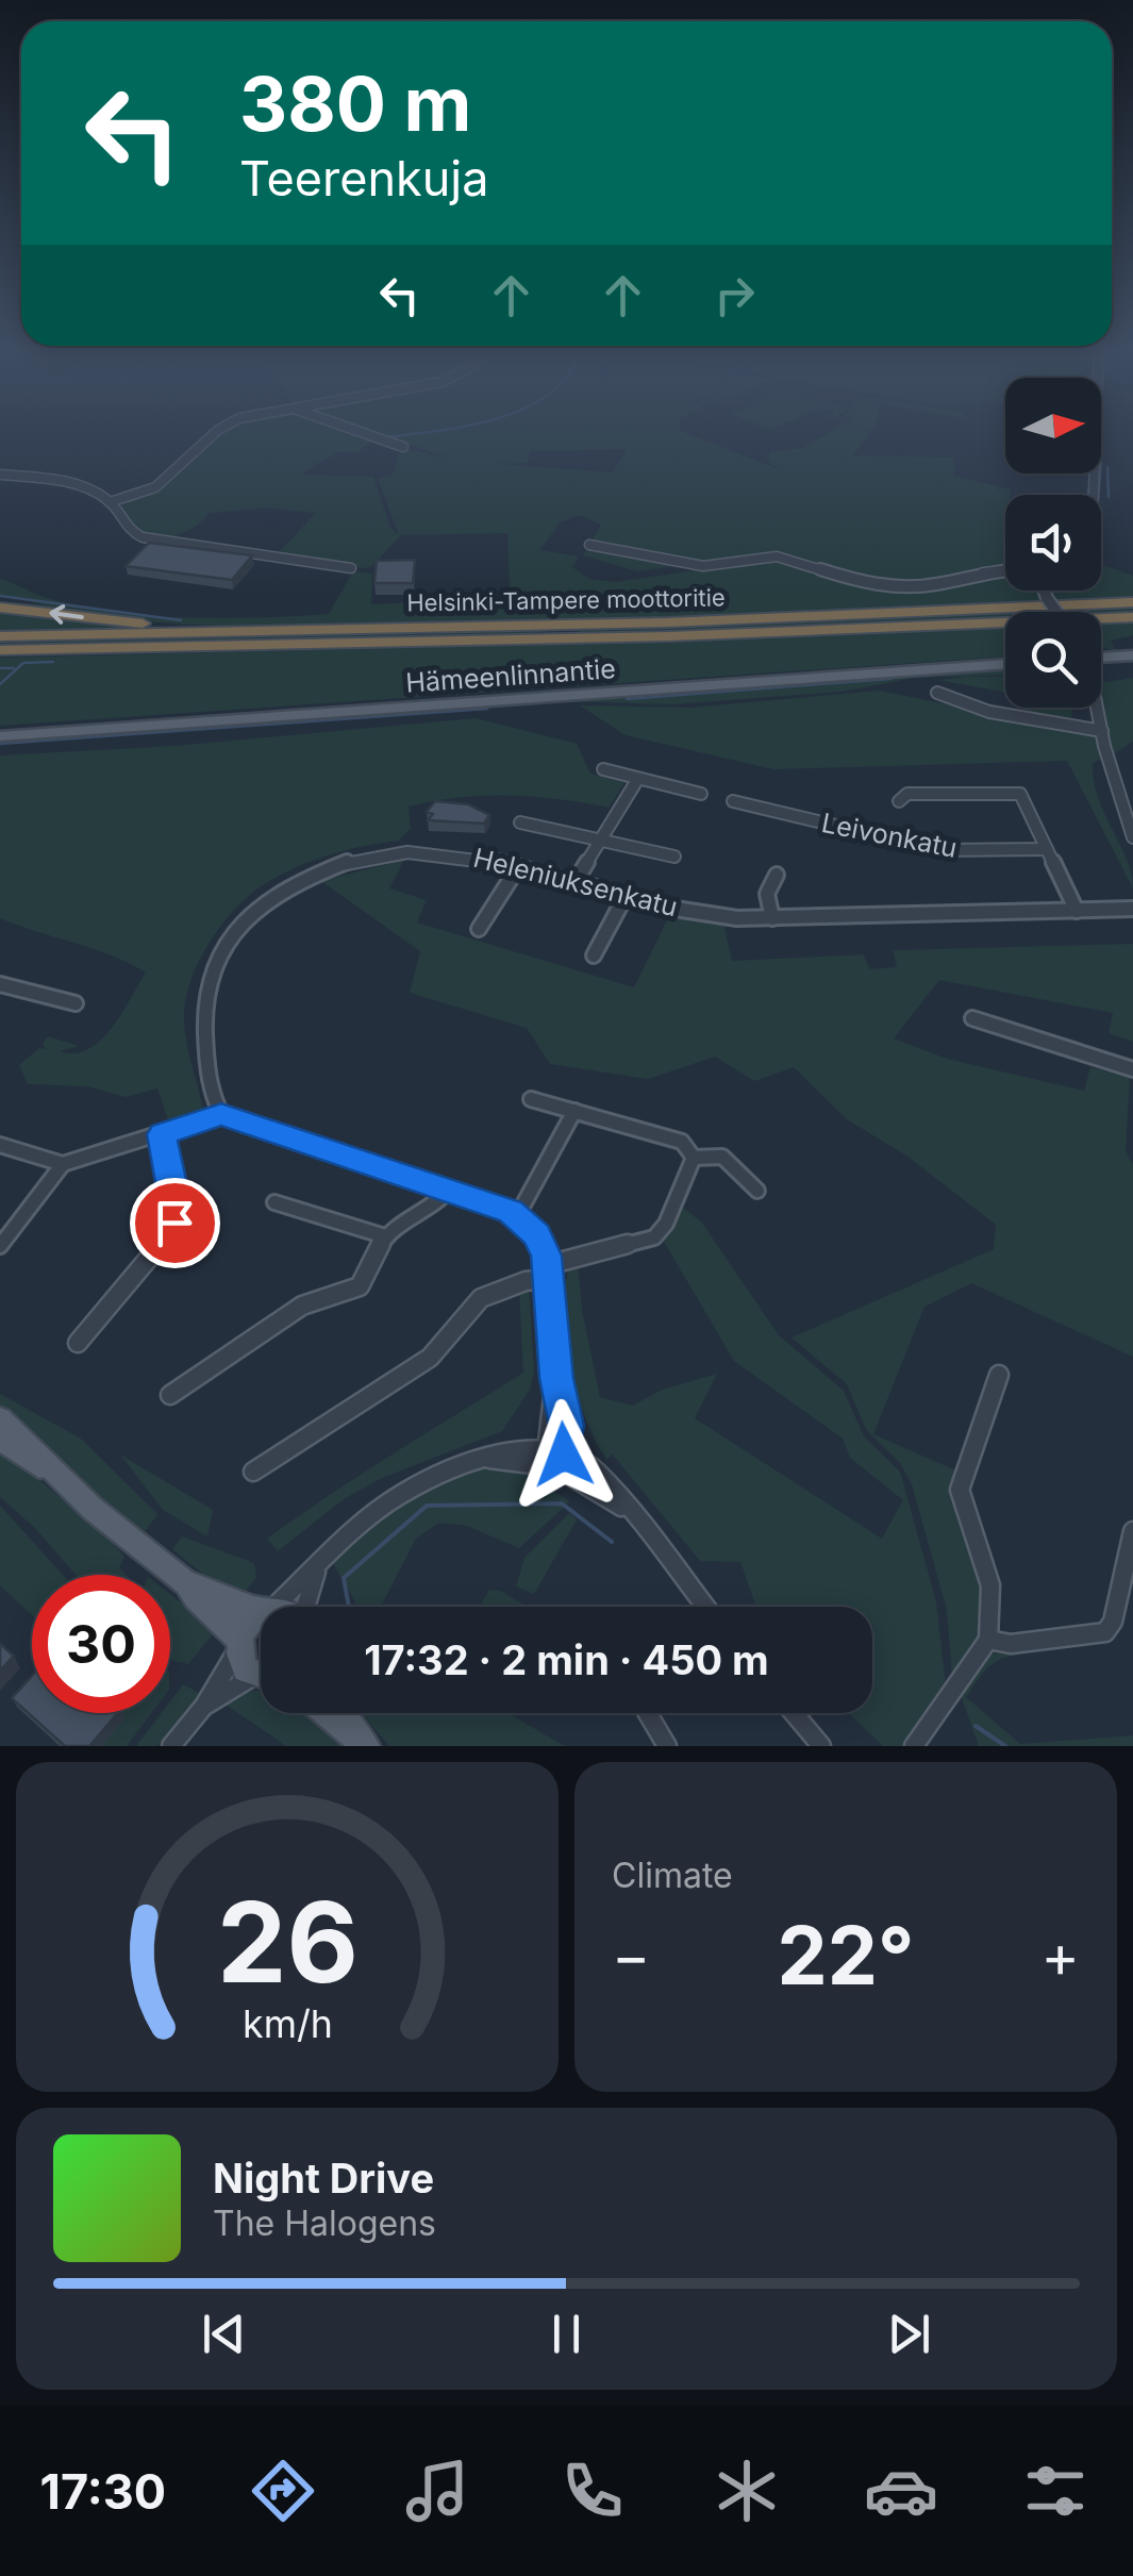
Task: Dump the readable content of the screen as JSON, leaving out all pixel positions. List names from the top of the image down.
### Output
{
  "streets": {
    "highway": ["Helsinki-Tampere moottoritie"],
    "main road": ["Hämeenlinnantie"],
    "street": ["Leivonkatu", "Heleniuksenkatu"]
  },
  "north": "right",
  "page": {
    "turn": ["380 m", "Teerenkuja"],
    "limit": "30",
    "trip": "17:32 · 2 min · 450 m",
    "tile": "Climate",
    "heat": ["−", "22°", "+"],
    "song": ["Night Drive", "The Halogens"],
    "tabs": "17:30",
    "gauge": ["26", "km/h"]
  }
}
